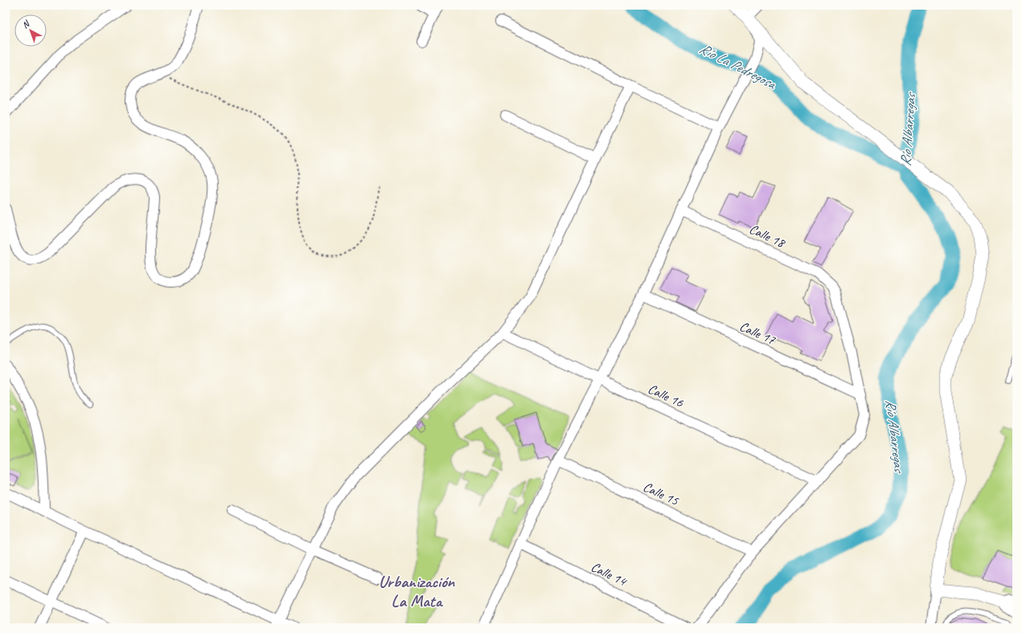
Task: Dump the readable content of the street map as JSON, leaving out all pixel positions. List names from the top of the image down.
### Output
{
  "streets": {
    "street": [
      "Calle 18",
      "Calle 17",
      "Calle 16",
      "Calle 15",
      "Calle 14"
    ]
  },
  "crossings": [
    ["Calle 18", "Calle 17"]
  ],
  "districts": ["Urbanización La Mata"],
  "water": ["Río La Pedregosa", "Río Albarregas"],
  "north": "top left"
}
